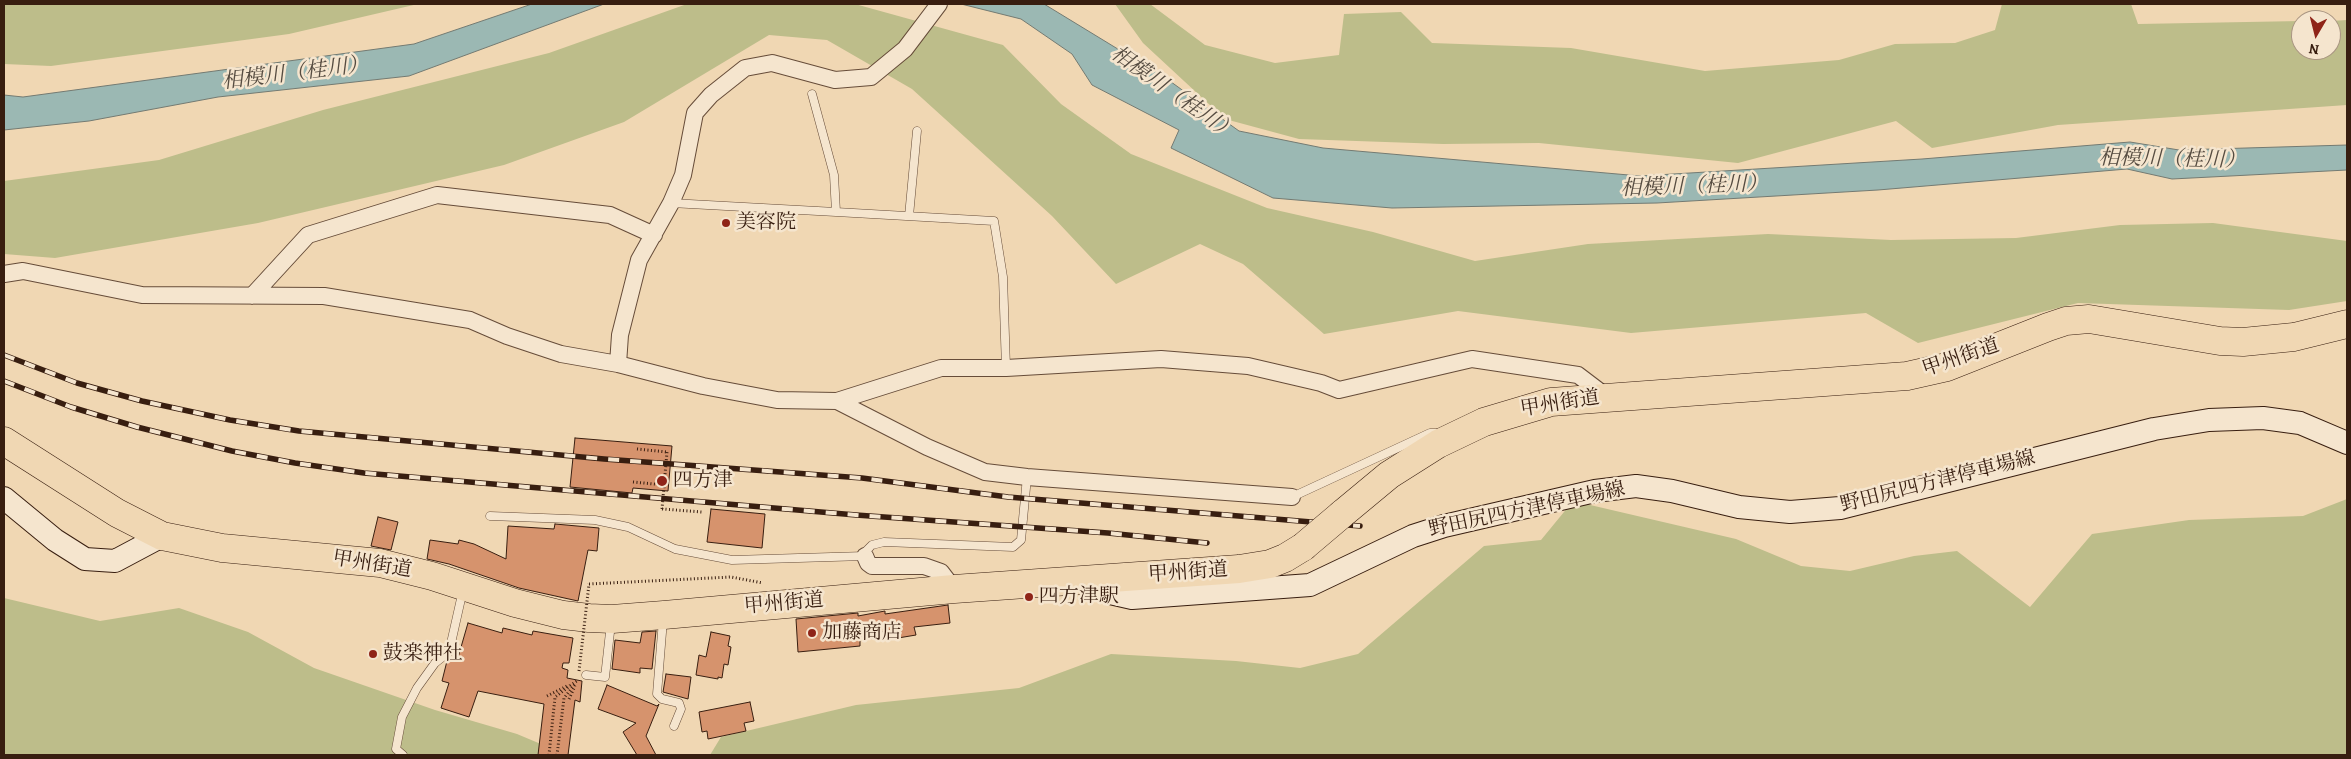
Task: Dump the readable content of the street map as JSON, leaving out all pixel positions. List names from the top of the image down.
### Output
{
  "streets": {
    "highway": ["甲州街道"],
    "main road": ["野田尻四方津停車場線"]
  },
  "crossings": [
    ["甲州街道", "野田尻四方津停車場線"]
  ],
  "water": ["相模川（桂川）"],
  "places": [
    "美容院",
    "四方津",
    "四方津駅",
    "加藤商店",
    "鼓楽神社"
  ],
  "north": "bottom"
}
